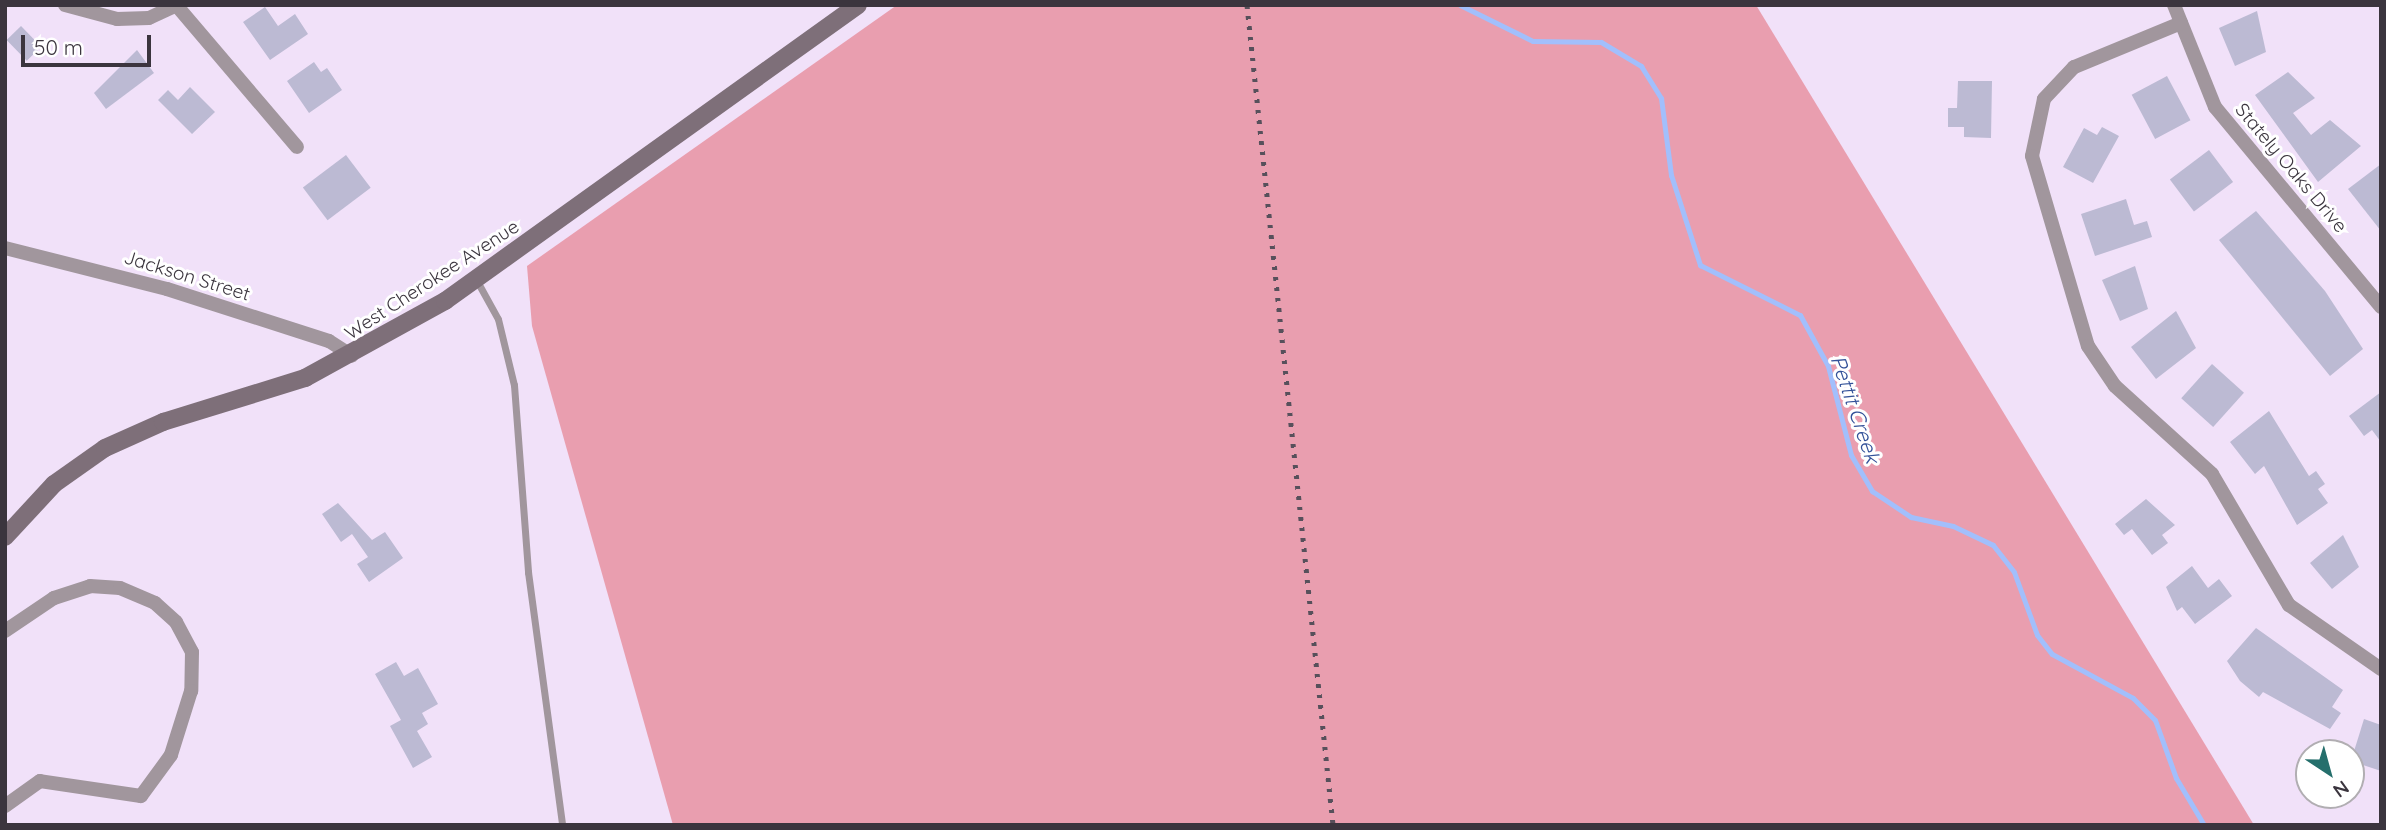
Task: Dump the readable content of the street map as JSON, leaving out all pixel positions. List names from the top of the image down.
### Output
{
  "streets": {
    "main road": ["West Cherokee Avenue"],
    "street": ["Stately Oaks Drive", "Jackson Street"]
  },
  "crossings": [
    ["Jackson Street", "West Cherokee Avenue"]
  ],
  "water": ["Pettit Creek"],
  "scale_bar": "50 m",
  "north": "bottom right"
}
